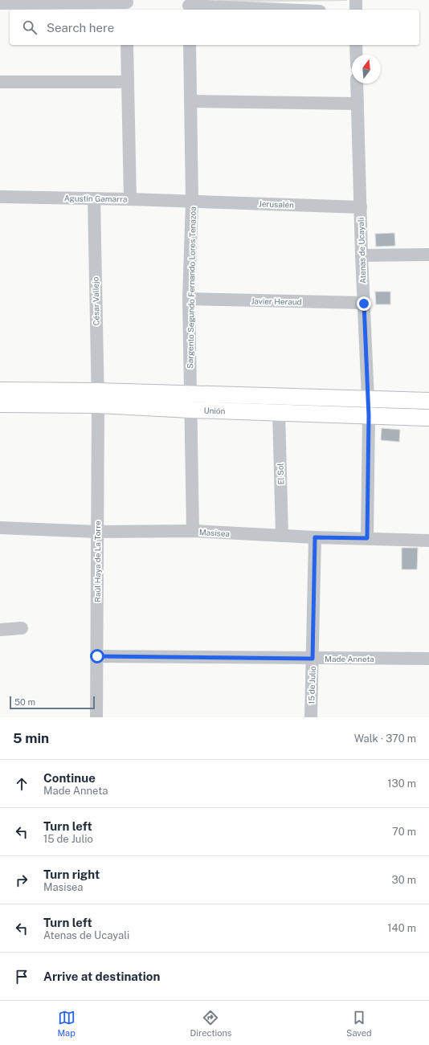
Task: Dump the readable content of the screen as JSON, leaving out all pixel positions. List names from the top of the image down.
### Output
{
  "streets": {
    "main road": ["Unión"],
    "street": [
      "Agustín Gamarra",
      "Jerusalén",
      "Atenas de Ucayali",
      "Sargento Segundo Fernando Lores Tenazoa",
      "César Vallejo",
      "Javier Heraud",
      "El Sol",
      "Masisea",
      "Raúl Haya de La Torre",
      "Made Anneta",
      "15 de Julio"
    ]
  },
  "crossings": [
    ["Agustín Gamarra", "Jerusalén"],
    ["Agustín Gamarra", "Sargento Segundo Fernando Lores Tenazoa"],
    ["Agustín Gamarra", "César Vallejo"],
    ["Jerusalén", "Atenas de Ucayali"],
    ["Jerusalén", "Sargento Segundo Fernando Lores Tenazoa"],
    ["Atenas de Ucayali", "Javier Heraud"],
    ["Atenas de Ucayali", "Unión"],
    ["Atenas de Ucayali", "Masisea"],
    ["Sargento Segundo Fernando Lores Tenazoa", "Javier Heraud"],
    ["Sargento Segundo Fernando Lores Tenazoa", "Unión"],
    ["Sargento Segundo Fernando Lores Tenazoa", "Masisea"],
    ["César Vallejo", "Unión"],
    ["César Vallejo", "Raúl Haya de La Torre"],
    ["Unión", "El Sol"],
    ["Unión", "Raúl Haya de La Torre"],
    ["El Sol", "Masisea"],
    ["Masisea", "Raúl Haya de La Torre"],
    ["Masisea", "15 de Julio"],
    ["Raúl Haya de La Torre", "Made Anneta"],
    ["Made Anneta", "15 de Julio"]
  ],
  "scale_bar": "50 m",
  "north": "top",
  "page": {
    "search": "Search here",
    "scale": "50 m",
    "heading": ["5 min", "Walk · 370 m"],
    "list": [
      ["Continue", "Made Anneta", "130 m"],
      ["Turn left", "15 de Julio", "70 m"],
      ["Turn right", "Masisea", "30 m"],
      ["Turn left", "Atenas de Ucayali", "140 m"],
      "Arrive at destination"
    ],
    "nav": ["Map", "Directions", "Saved"]
  }
}
